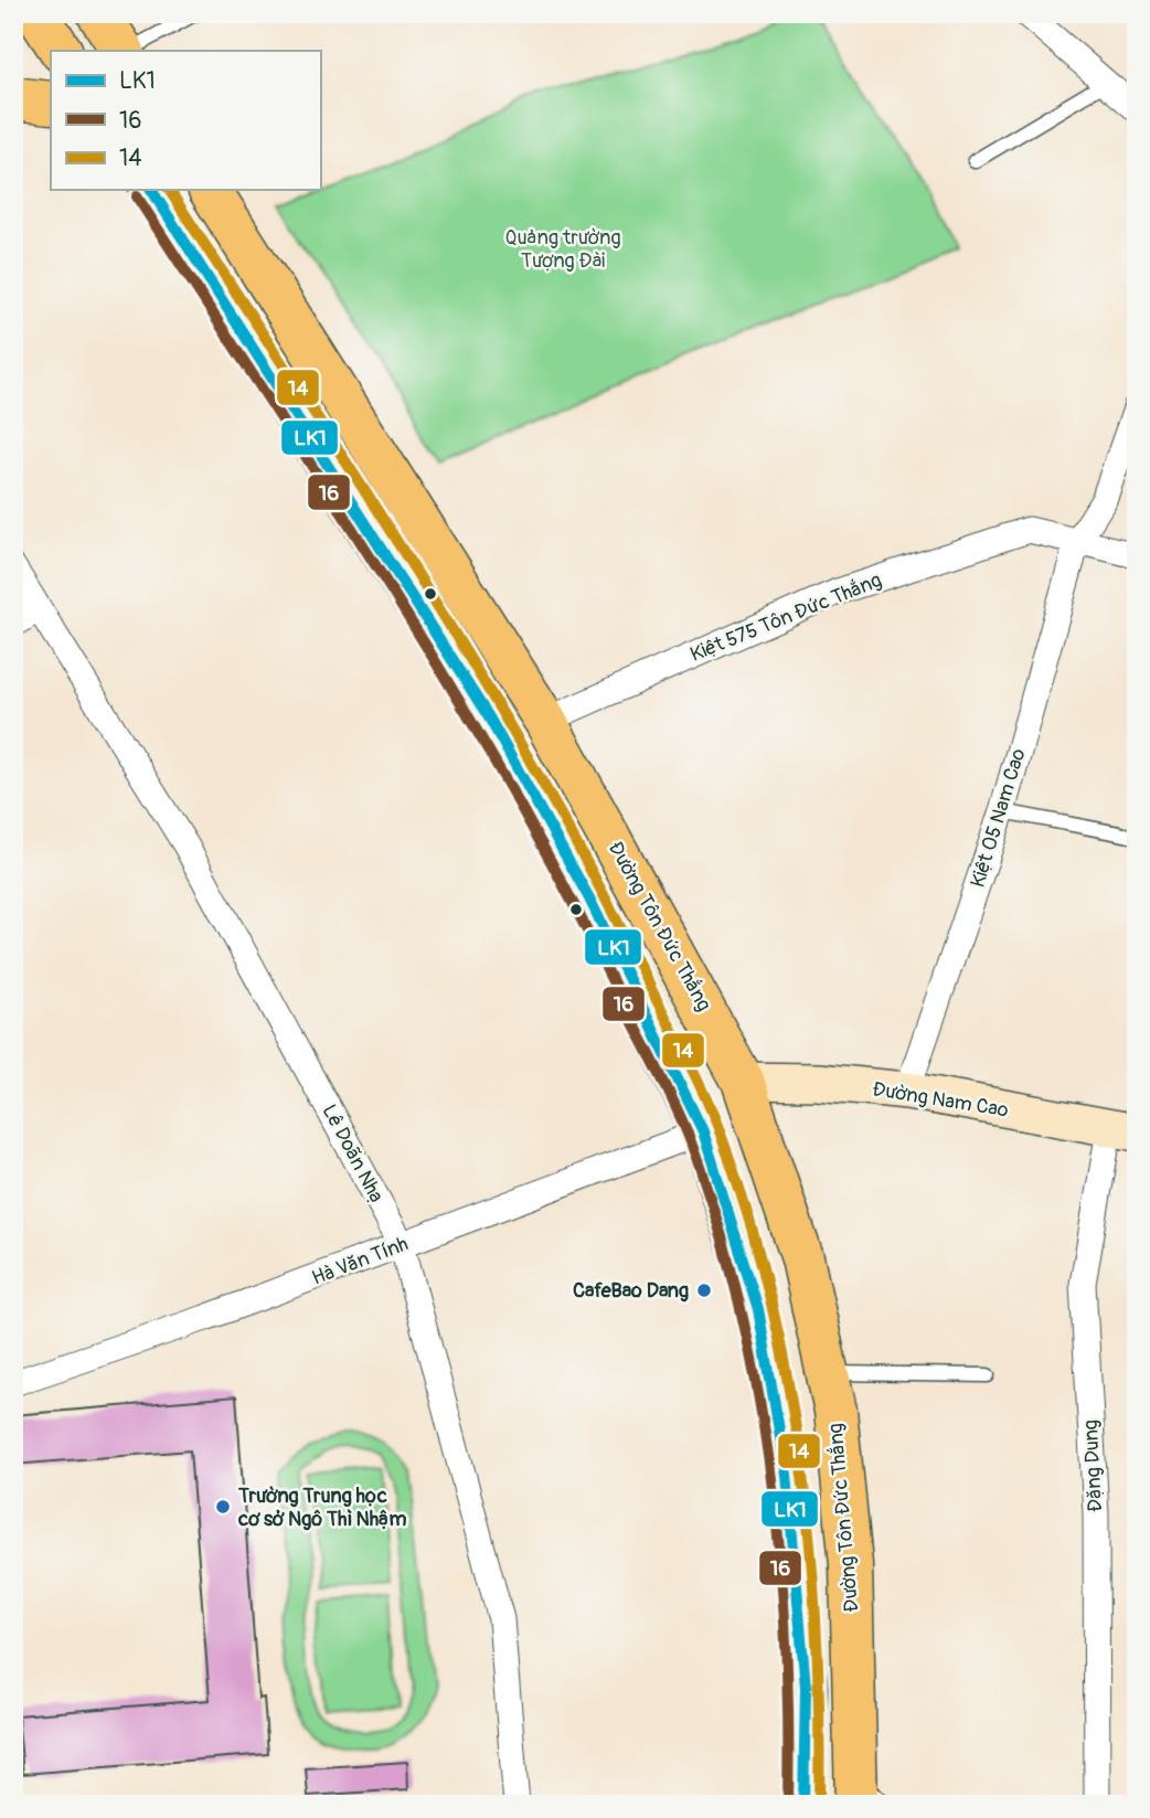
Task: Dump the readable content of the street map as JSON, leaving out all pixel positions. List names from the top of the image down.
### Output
{
  "streets": {
    "highway": ["Đường Tôn Đức Thắng"],
    "street": [
      "Kiệt 575 Tôn Đức Thắng",
      "Kiệt 05 Nam Cao",
      "Đường Nam Cao",
      "Lê Doãn Nhạ",
      "Hà Văn Tính",
      "Đặng Dung"
    ]
  },
  "crossings": [
    ["Kiệt 575 Tôn Đức Thắng", "Kiệt 05 Nam Cao"],
    ["Kiệt 575 Tôn Đức Thắng", "Đường Tôn Đức Thắng"],
    ["Kiệt 05 Nam Cao", "Đường Nam Cao"],
    ["Đường Tôn Đức Thắng", "Đường Nam Cao"],
    ["Đường Nam Cao", "Đặng Dung"],
    ["Lê Doãn Nhạ", "Hà Văn Tính"]
  ],
  "parks": ["Quảng trường Tượng Đài"],
  "places": ["CafeBao Dang", "Trường Trung học cơ sở Ngô Thì Nhậm"],
  "lines": ["transit line LK1", "transit line 14", "transit line 16"],
  "legend": ["LK1", "16", "14"]
}
